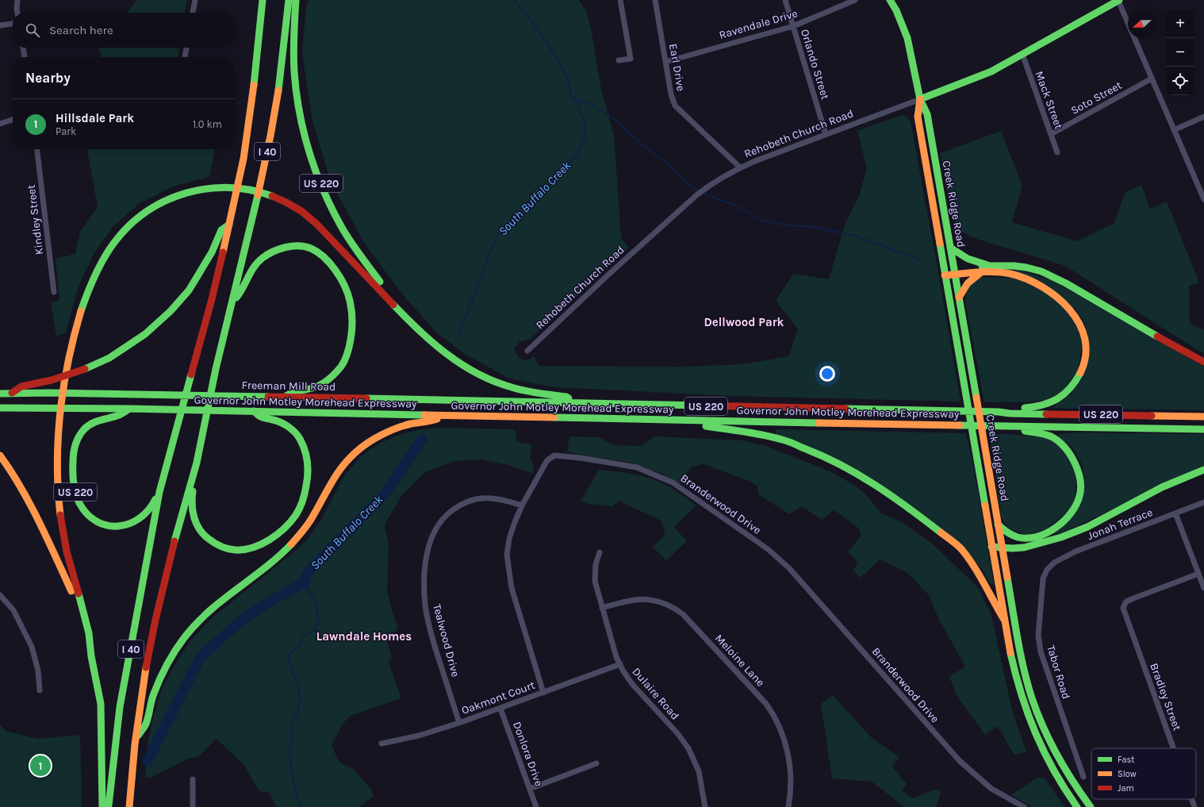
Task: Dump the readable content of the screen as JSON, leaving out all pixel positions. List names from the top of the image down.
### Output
{
  "streets": {
    "main road": [
      "Rehobeth Church Road",
      "I 40",
      "US 220",
      "Creek Ridge Road",
      "Freeman Mill Road",
      "Governor John Motley Morehead Expressway"
    ],
    "street": [
      "Ravendale Drive",
      "Orlando Street",
      "Earl Drive",
      "Soto Street",
      "Mack Street",
      "Kindley Street",
      "Branderwood Drive",
      "Jonah Terrace",
      "Tealwood Drive",
      "Meloine Lane",
      "Tabor Road",
      "Dulaire Road",
      "Bradley Street",
      "Oakmont Court",
      "Donlora Drive"
    ]
  },
  "crossings": [
    ["Ravendale Drive", "Orlando Street"],
    ["Ravendale Drive", "Earl Drive"],
    ["Orlando Street", "Rehobeth Church Road"],
    ["Earl Drive", "Rehobeth Church Road"],
    ["Soto Street", "Mack Street"],
    ["Mack Street", "Rehobeth Church Road"],
    ["Rehobeth Church Road", "Creek Ridge Road"],
    ["I 40", "US 220"],
    ["US 220", "Freeman Mill Road"],
    ["US 220", "Governor John Motley Morehead Expressway"],
    ["Freeman Mill Road", "Governor John Motley Morehead Expressway"],
    ["Branderwood Drive", "Tealwood Drive"],
    ["Branderwood Drive", "Oakmont Court"],
    ["Jonah Terrace", "Tabor Road"],
    ["Tealwood Drive", "Oakmont Court"],
    ["Meloine Lane", "Dulaire Road"],
    ["Dulaire Road", "Oakmont Court"],
    ["Oakmont Court", "Donlora Drive"]
  ],
  "districts": ["Dellwood Park", "Lawndale Homes"],
  "water": ["South Buffalo Creek"],
  "legend": ["Fast", "Slow", "Jam"],
  "north": "left",
  "page": {
    "map_buttons": ["+", "−"],
    "search": "Search here",
    "heading": "Nearby",
    "list": [
      {
        "mark": "1",
        "name": "Hillsdale Park",
        "note": "Park",
        "value": "1.0 km"
      }
    ],
    "pins": "1"
  }
}
